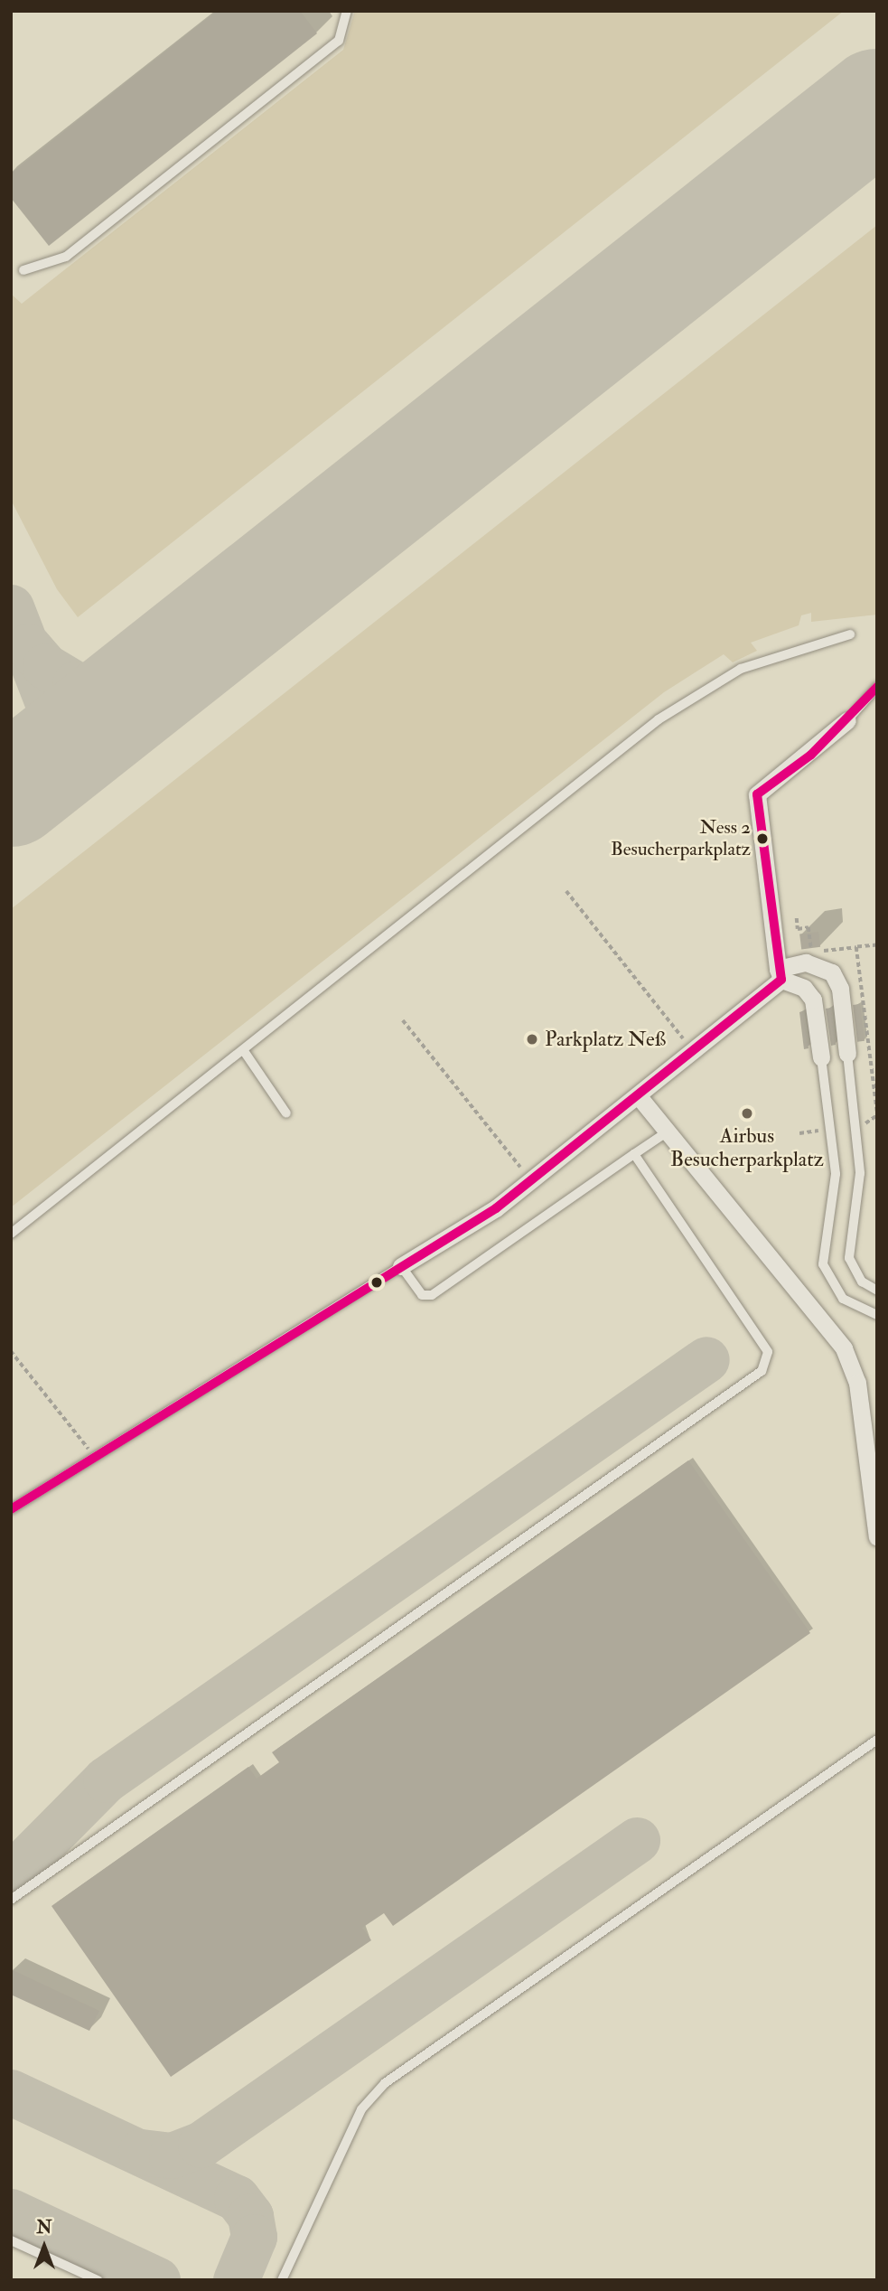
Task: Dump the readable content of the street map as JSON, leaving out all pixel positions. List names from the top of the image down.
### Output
{
  "places": ["Ness 2 Besucherparkplatz", "Parkplatz Neß", "Airbus Besucherparkplatz"],
  "north": "top"
}
